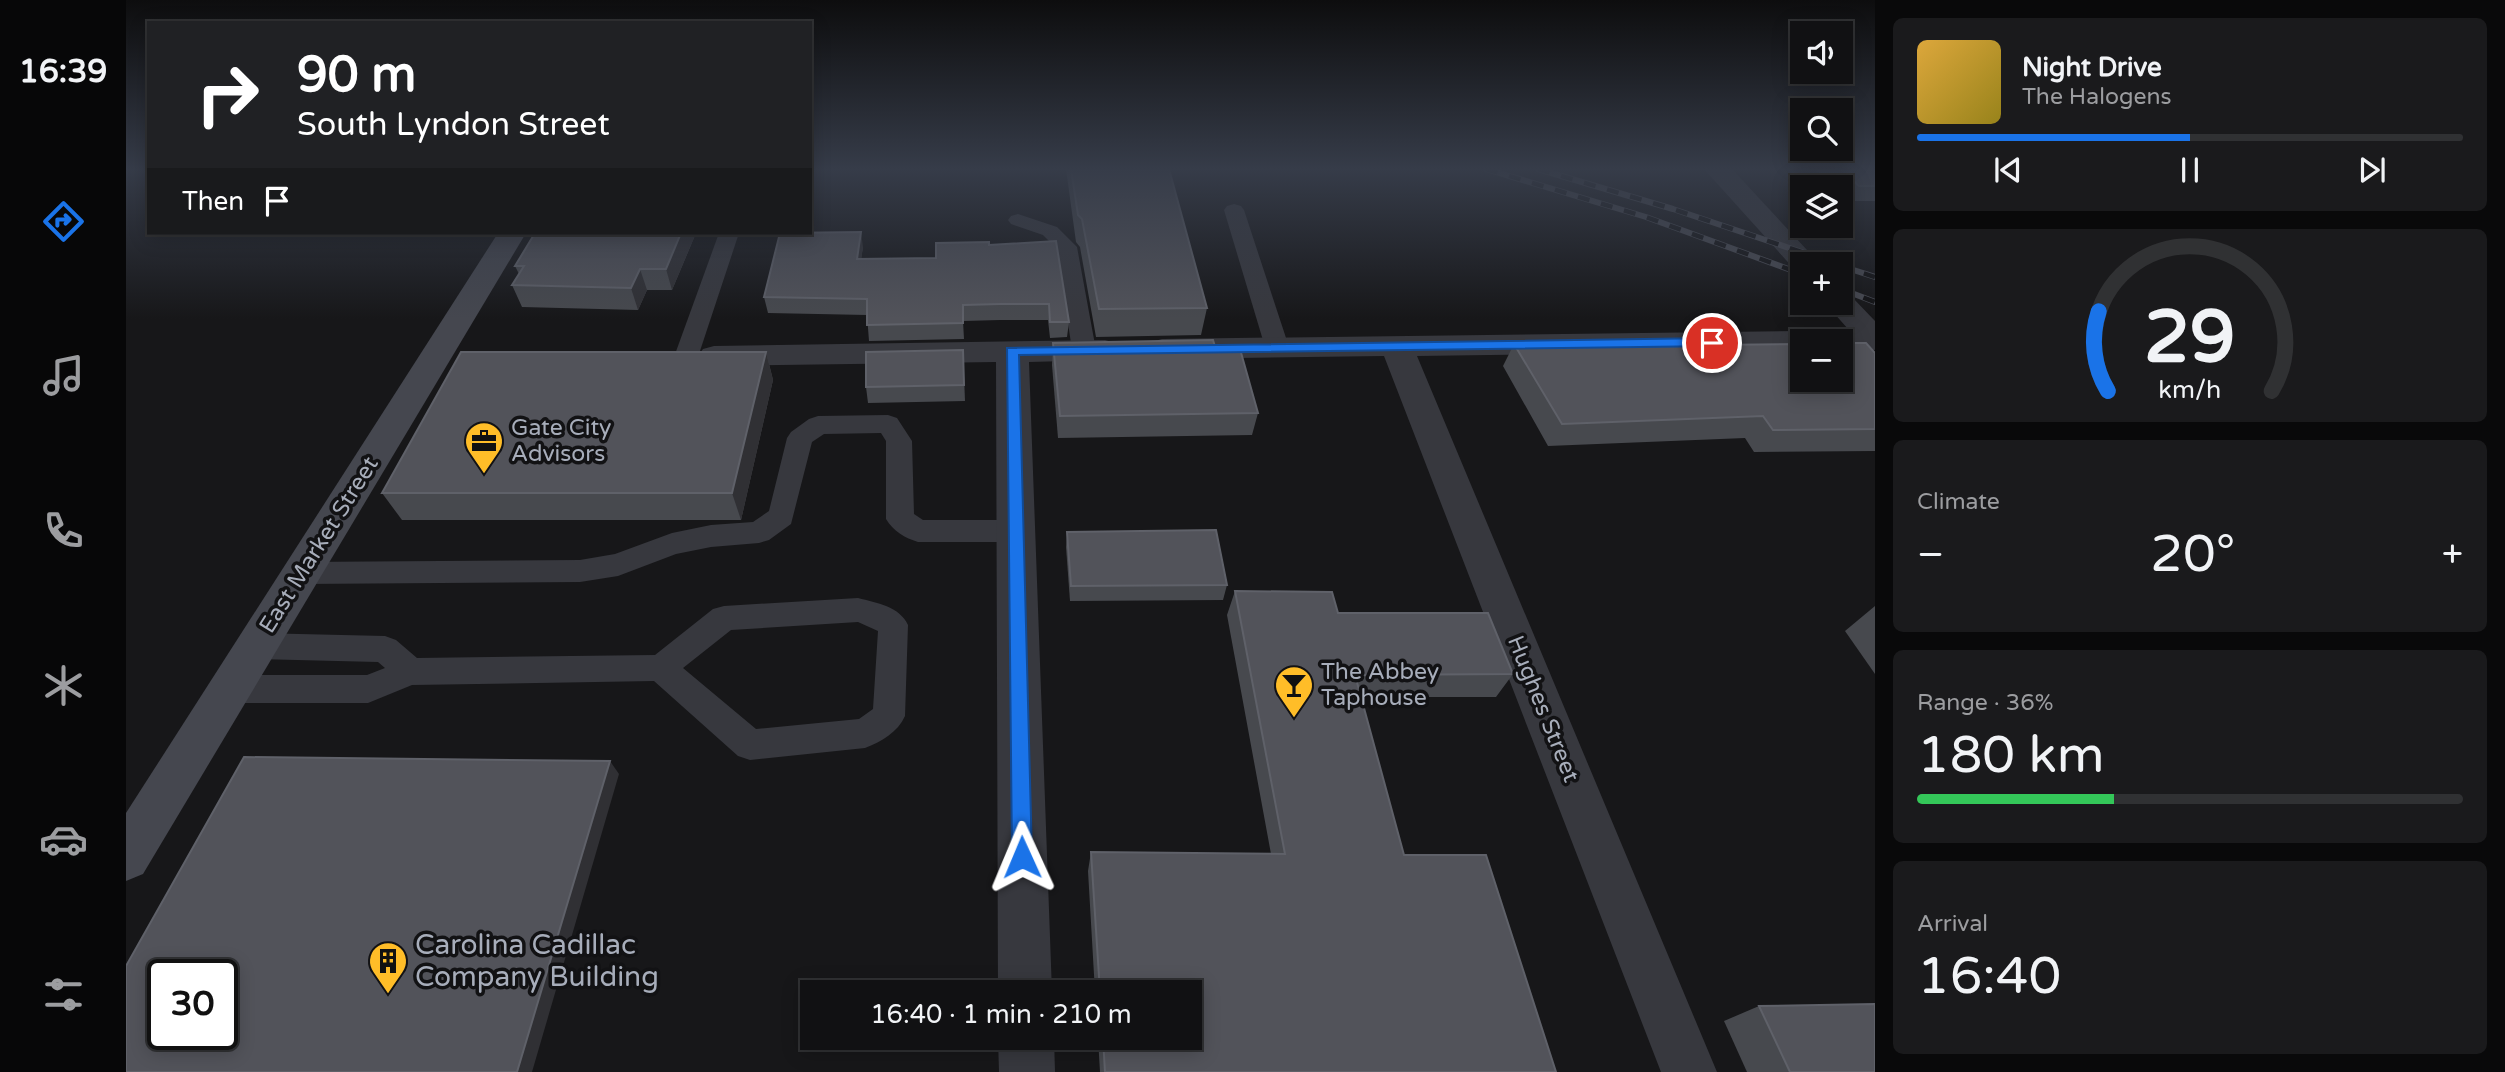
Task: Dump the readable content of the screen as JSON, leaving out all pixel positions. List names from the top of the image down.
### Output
{
  "streets": {
    "main road": ["East Market Street"],
    "street": ["Hughes Street"]
  },
  "places": {
    "office": ["Gate City Advisors"],
    "bar": ["The Abbey Taphouse"],
    "building": ["Carolina Cadillac Company Building"]
  },
  "page": {
    "tabs": "16:39",
    "map_buttons": ["+", "−"],
    "turn": ["90 m", "South Lyndon Street"],
    "song": ["Night Drive", "The Halogens"],
    "then": "Then",
    "tile": [
      "Climate",
      ["Range · 36%", "180 km"],
      ["Arrival", "16:40"]
    ],
    "heat": ["−", "20°", "+"],
    "limit": "30",
    "trip": "16:40 · 1 min · 210 m",
    "gauge": ["29", "km/h"]
  }
}
